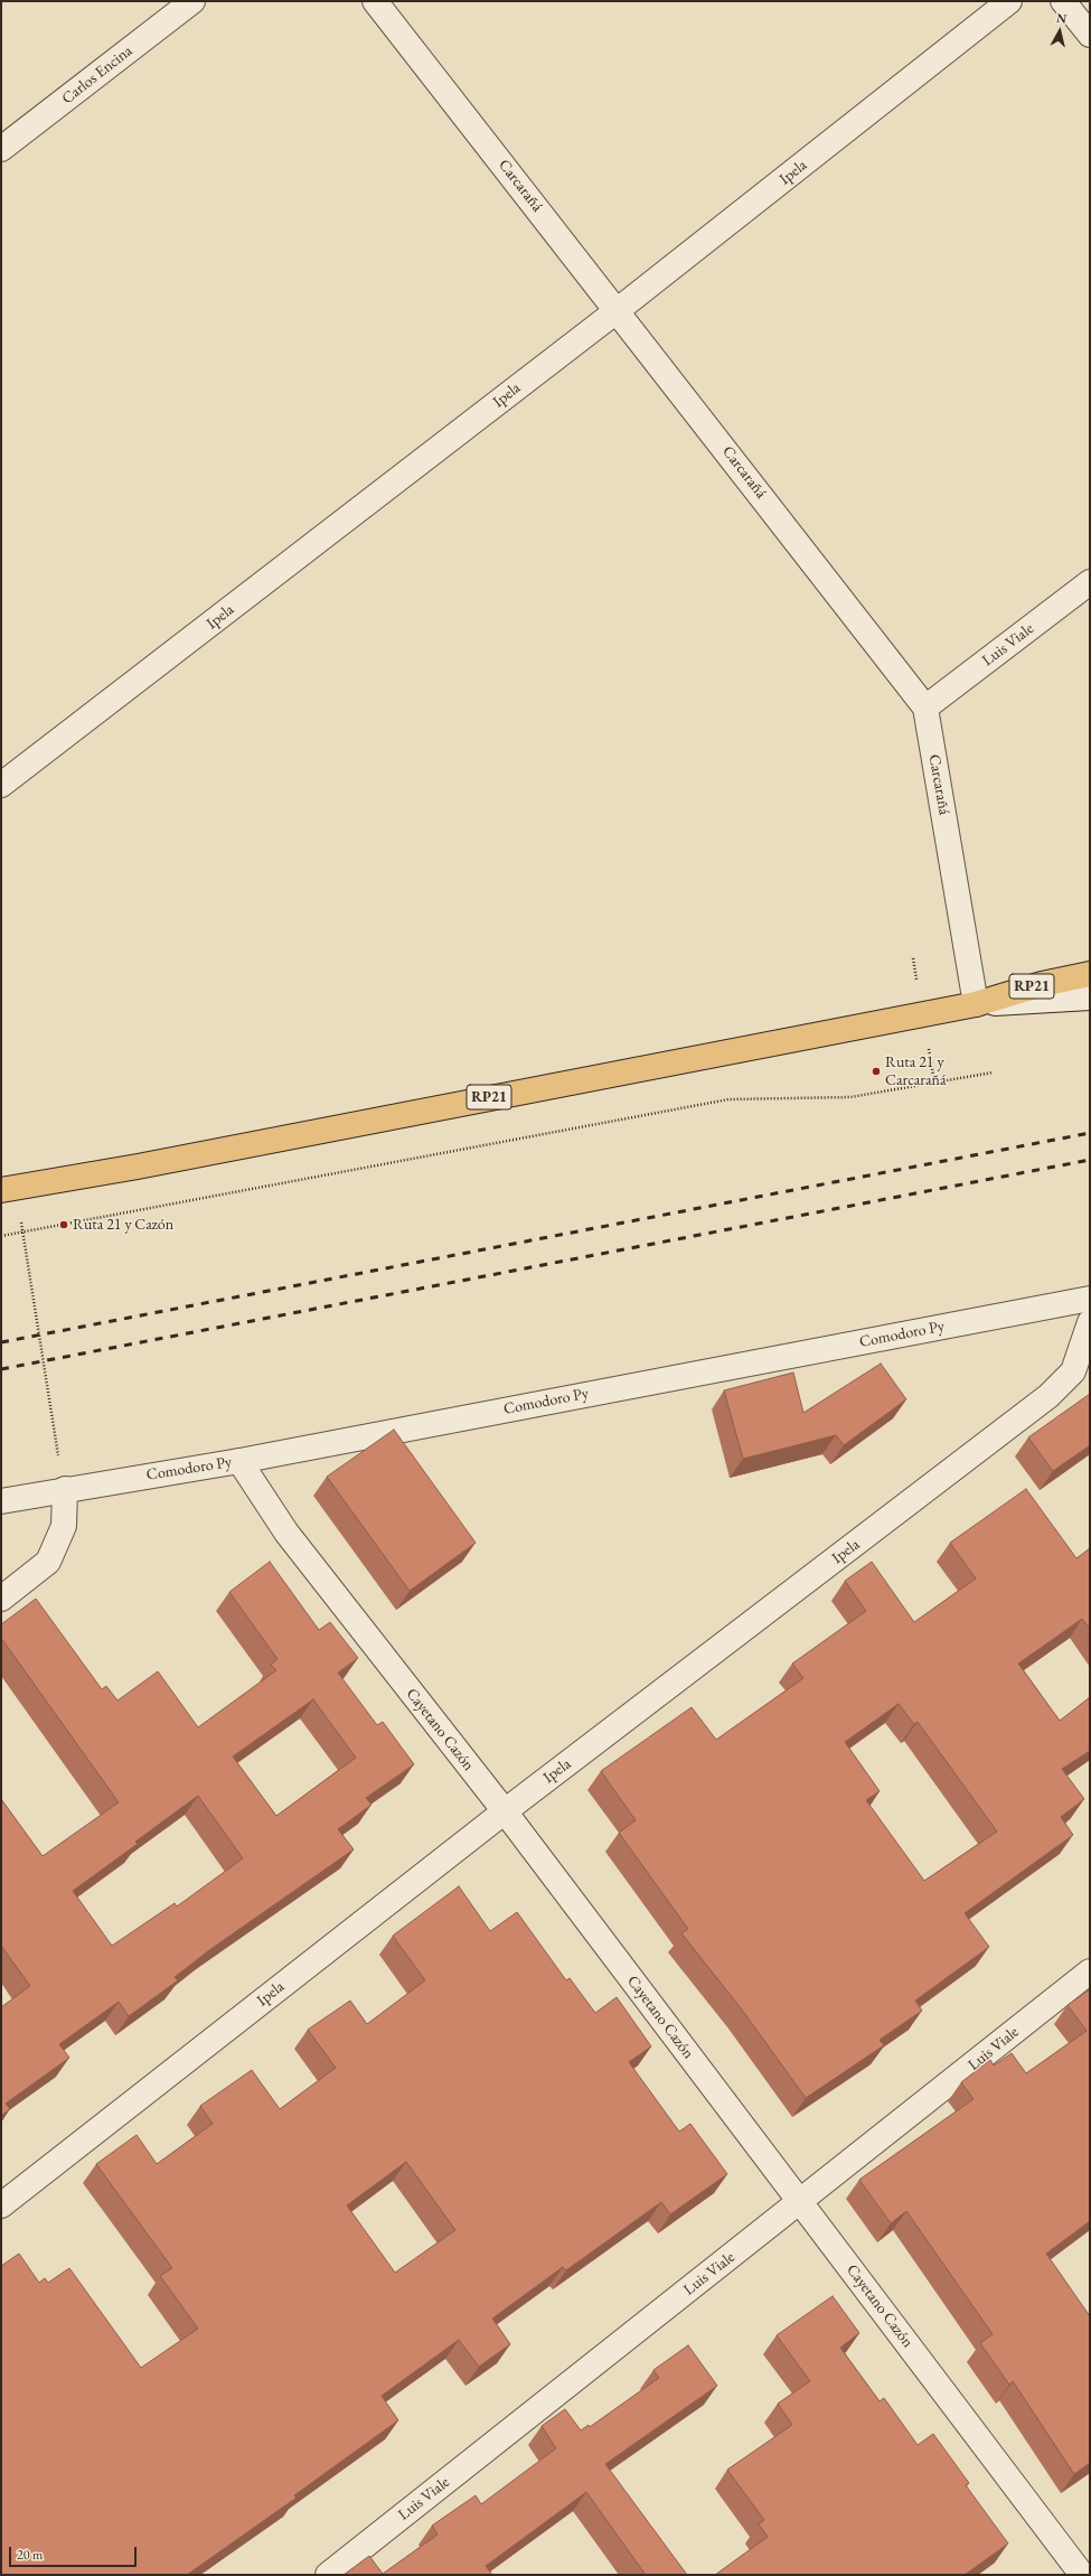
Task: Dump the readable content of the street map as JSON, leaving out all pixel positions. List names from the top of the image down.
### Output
{
  "streets": {
    "main road": ["RP21"],
    "street": [
      "Carlos Encina",
      "Ipela",
      "Carcarañá",
      "Luis Viale",
      "Comodoro Py",
      "Cayetano Cazón"
    ]
  },
  "crossings": [
    ["Ipela", "Carcarañá"],
    ["Ipela", "Cayetano Cazón"],
    ["Carcarañá", "Luis Viale"],
    ["Carcarañá", "RP21"],
    ["Luis Viale", "Cayetano Cazón"],
    ["Comodoro Py", "Cayetano Cazón"]
  ],
  "places": ["Ruta 21 y Carcarañá", "Ruta 21 y Cazón"],
  "scale_bar": "20 m",
  "north": "top"
}
